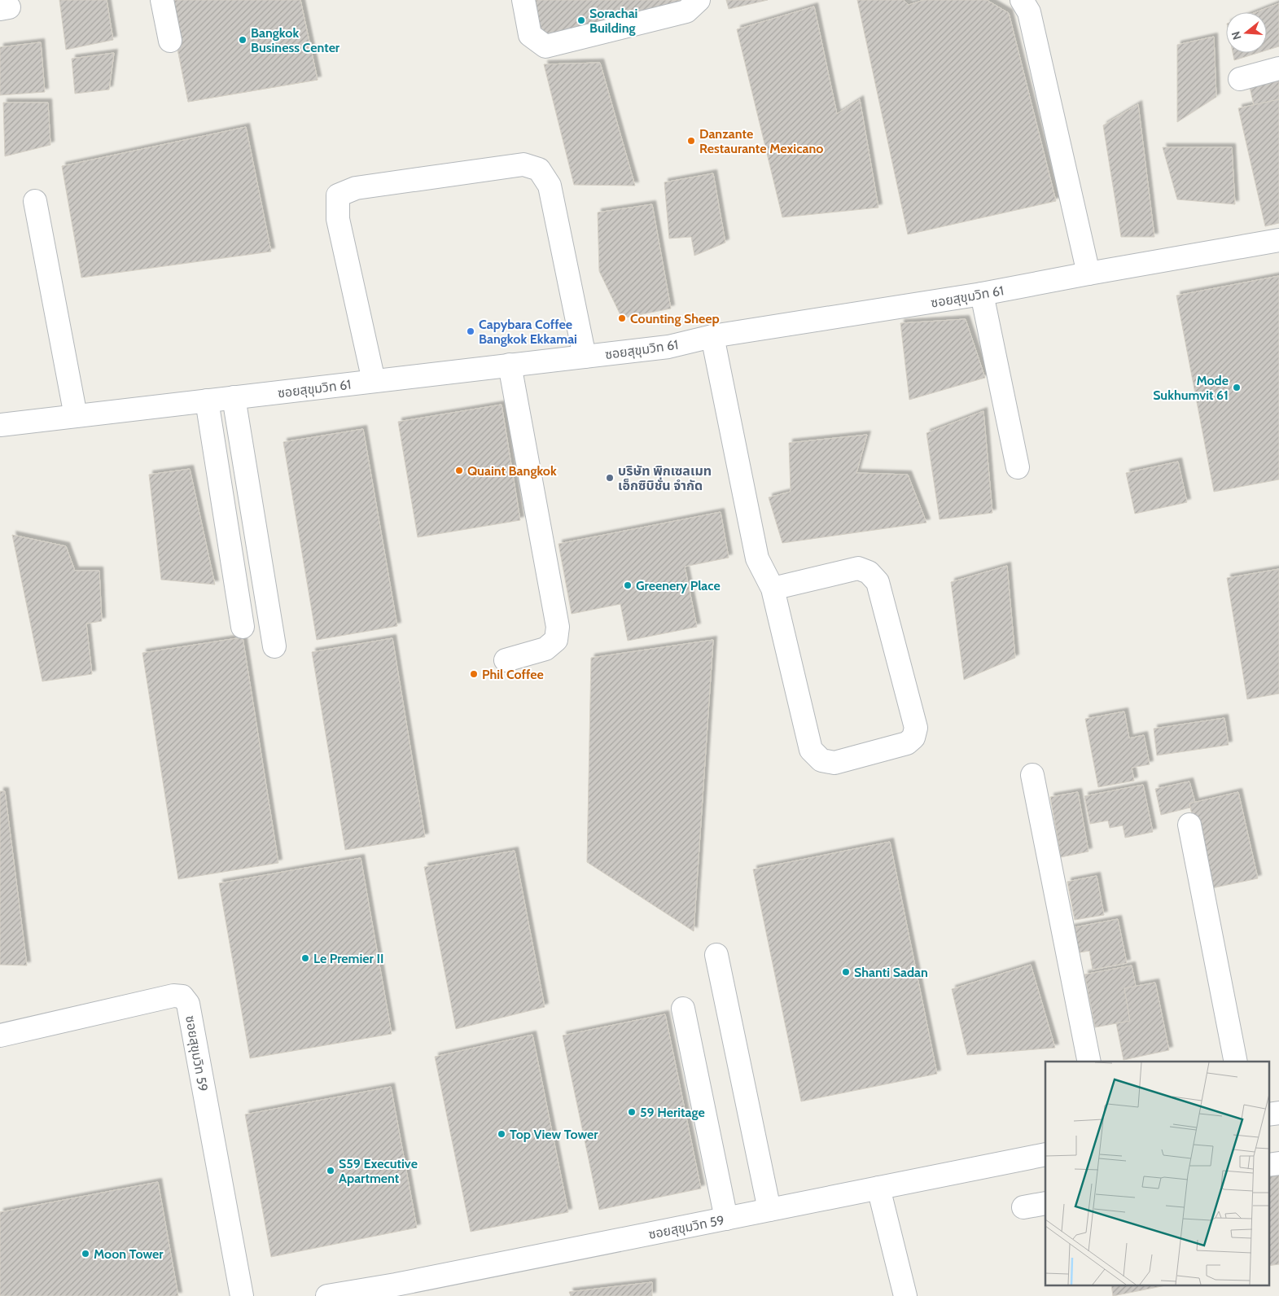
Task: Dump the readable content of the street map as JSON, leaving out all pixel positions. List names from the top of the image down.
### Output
{
  "streets": {
    "street": ["ซอยสุขุมวิท 61", "ซอยสุขุมวิท 59"]
  },
  "places": [
    "Sorachai Building",
    "Bangkok Business Center",
    "Danzante Restaurante Mexicano",
    "Counting Sheep",
    "Capybara Coffee Bangkok Ekkamai",
    "Mode Sukhumvit 61",
    "Quaint Bangkok",
    "บริษัท พิกเซลเมท เอ็กซิบิชั่น จำกัด",
    "Greenery Place",
    "Phil Coffee",
    "Le Premier II",
    "Shanti Sadan",
    "59 Heritage",
    "Top View Tower",
    "S59 Executive Apartment",
    "Moon Tower"
  ],
  "north": "left"
}
